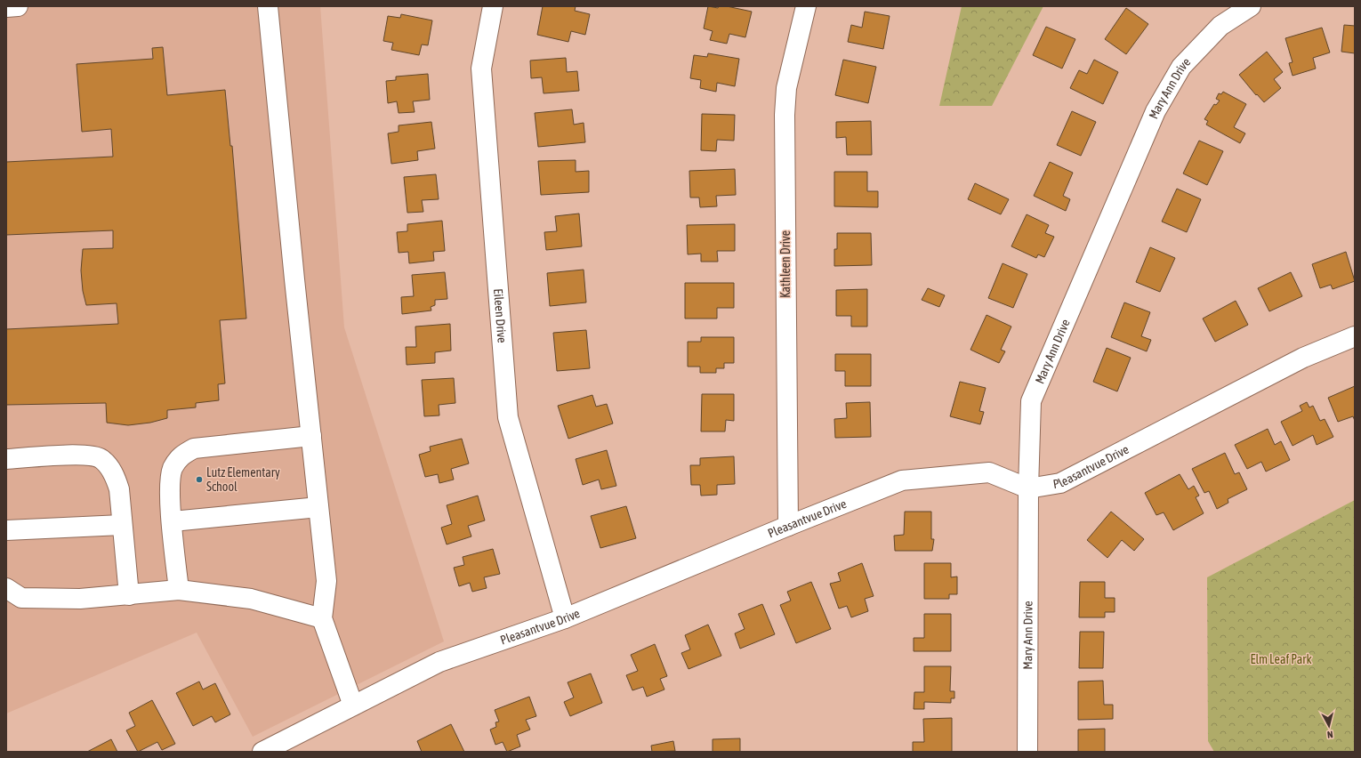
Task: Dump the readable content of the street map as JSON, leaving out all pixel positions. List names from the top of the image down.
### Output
{
  "streets": {
    "street": [
      "Mary Ann Drive",
      "Kathleen Drive",
      "Eileen Drive",
      "Pleasantvue Drive"
    ]
  },
  "crossings": [
    ["Mary Ann Drive", "Pleasantvue Drive"],
    ["Kathleen Drive", "Pleasantvue Drive"],
    ["Eileen Drive", "Pleasantvue Drive"]
  ],
  "parks": ["Elm Leaf Park"],
  "places": ["Lutz Elementary School"],
  "north": "bottom"
}
